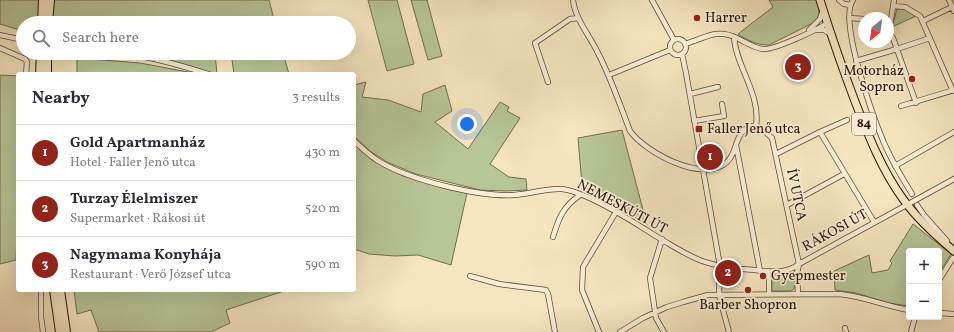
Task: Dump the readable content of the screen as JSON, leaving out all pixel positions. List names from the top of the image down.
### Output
{
  "streets": {
    "main road": ["84"],
    "street": ["ÍV UTCA", "NEMESKÚTI ÚT", "RÁKOSI ÚT"]
  },
  "crossings": [
    ["84", "RÁKOSI ÚT"],
    ["ÍV UTCA", "RÁKOSI ÚT"],
    ["NEMESKÚTI ÚT", "RÁKOSI ÚT"]
  ],
  "places": {
    "other": [
      "Harrer",
      "Motorház Sopron",
      "Gyepmester",
      "Barber Shopron"
    ],
    "transit": ["Faller Jenő utca"]
  },
  "north": "bottom left",
  "page": {
    "search": "Search here",
    "pins": ["3", "1", "2"],
    "heading": ["Nearby", "3 results"],
    "list": [
      {
        "mark": "1",
        "name": "Gold Apartmanház",
        "note": "Hotel · Faller Jenő utca",
        "value": "430 m"
      },
      {
        "mark": "2",
        "name": "Turzay Élelmiszer",
        "note": "Supermarket · Rákosi út",
        "value": "520 m"
      },
      {
        "mark": "3",
        "name": "Nagymama Konyhája",
        "note": "Restaurant · Verő József utca",
        "value": "590 m"
      }
    ],
    "map_buttons": ["+", "−"]
  }
}
